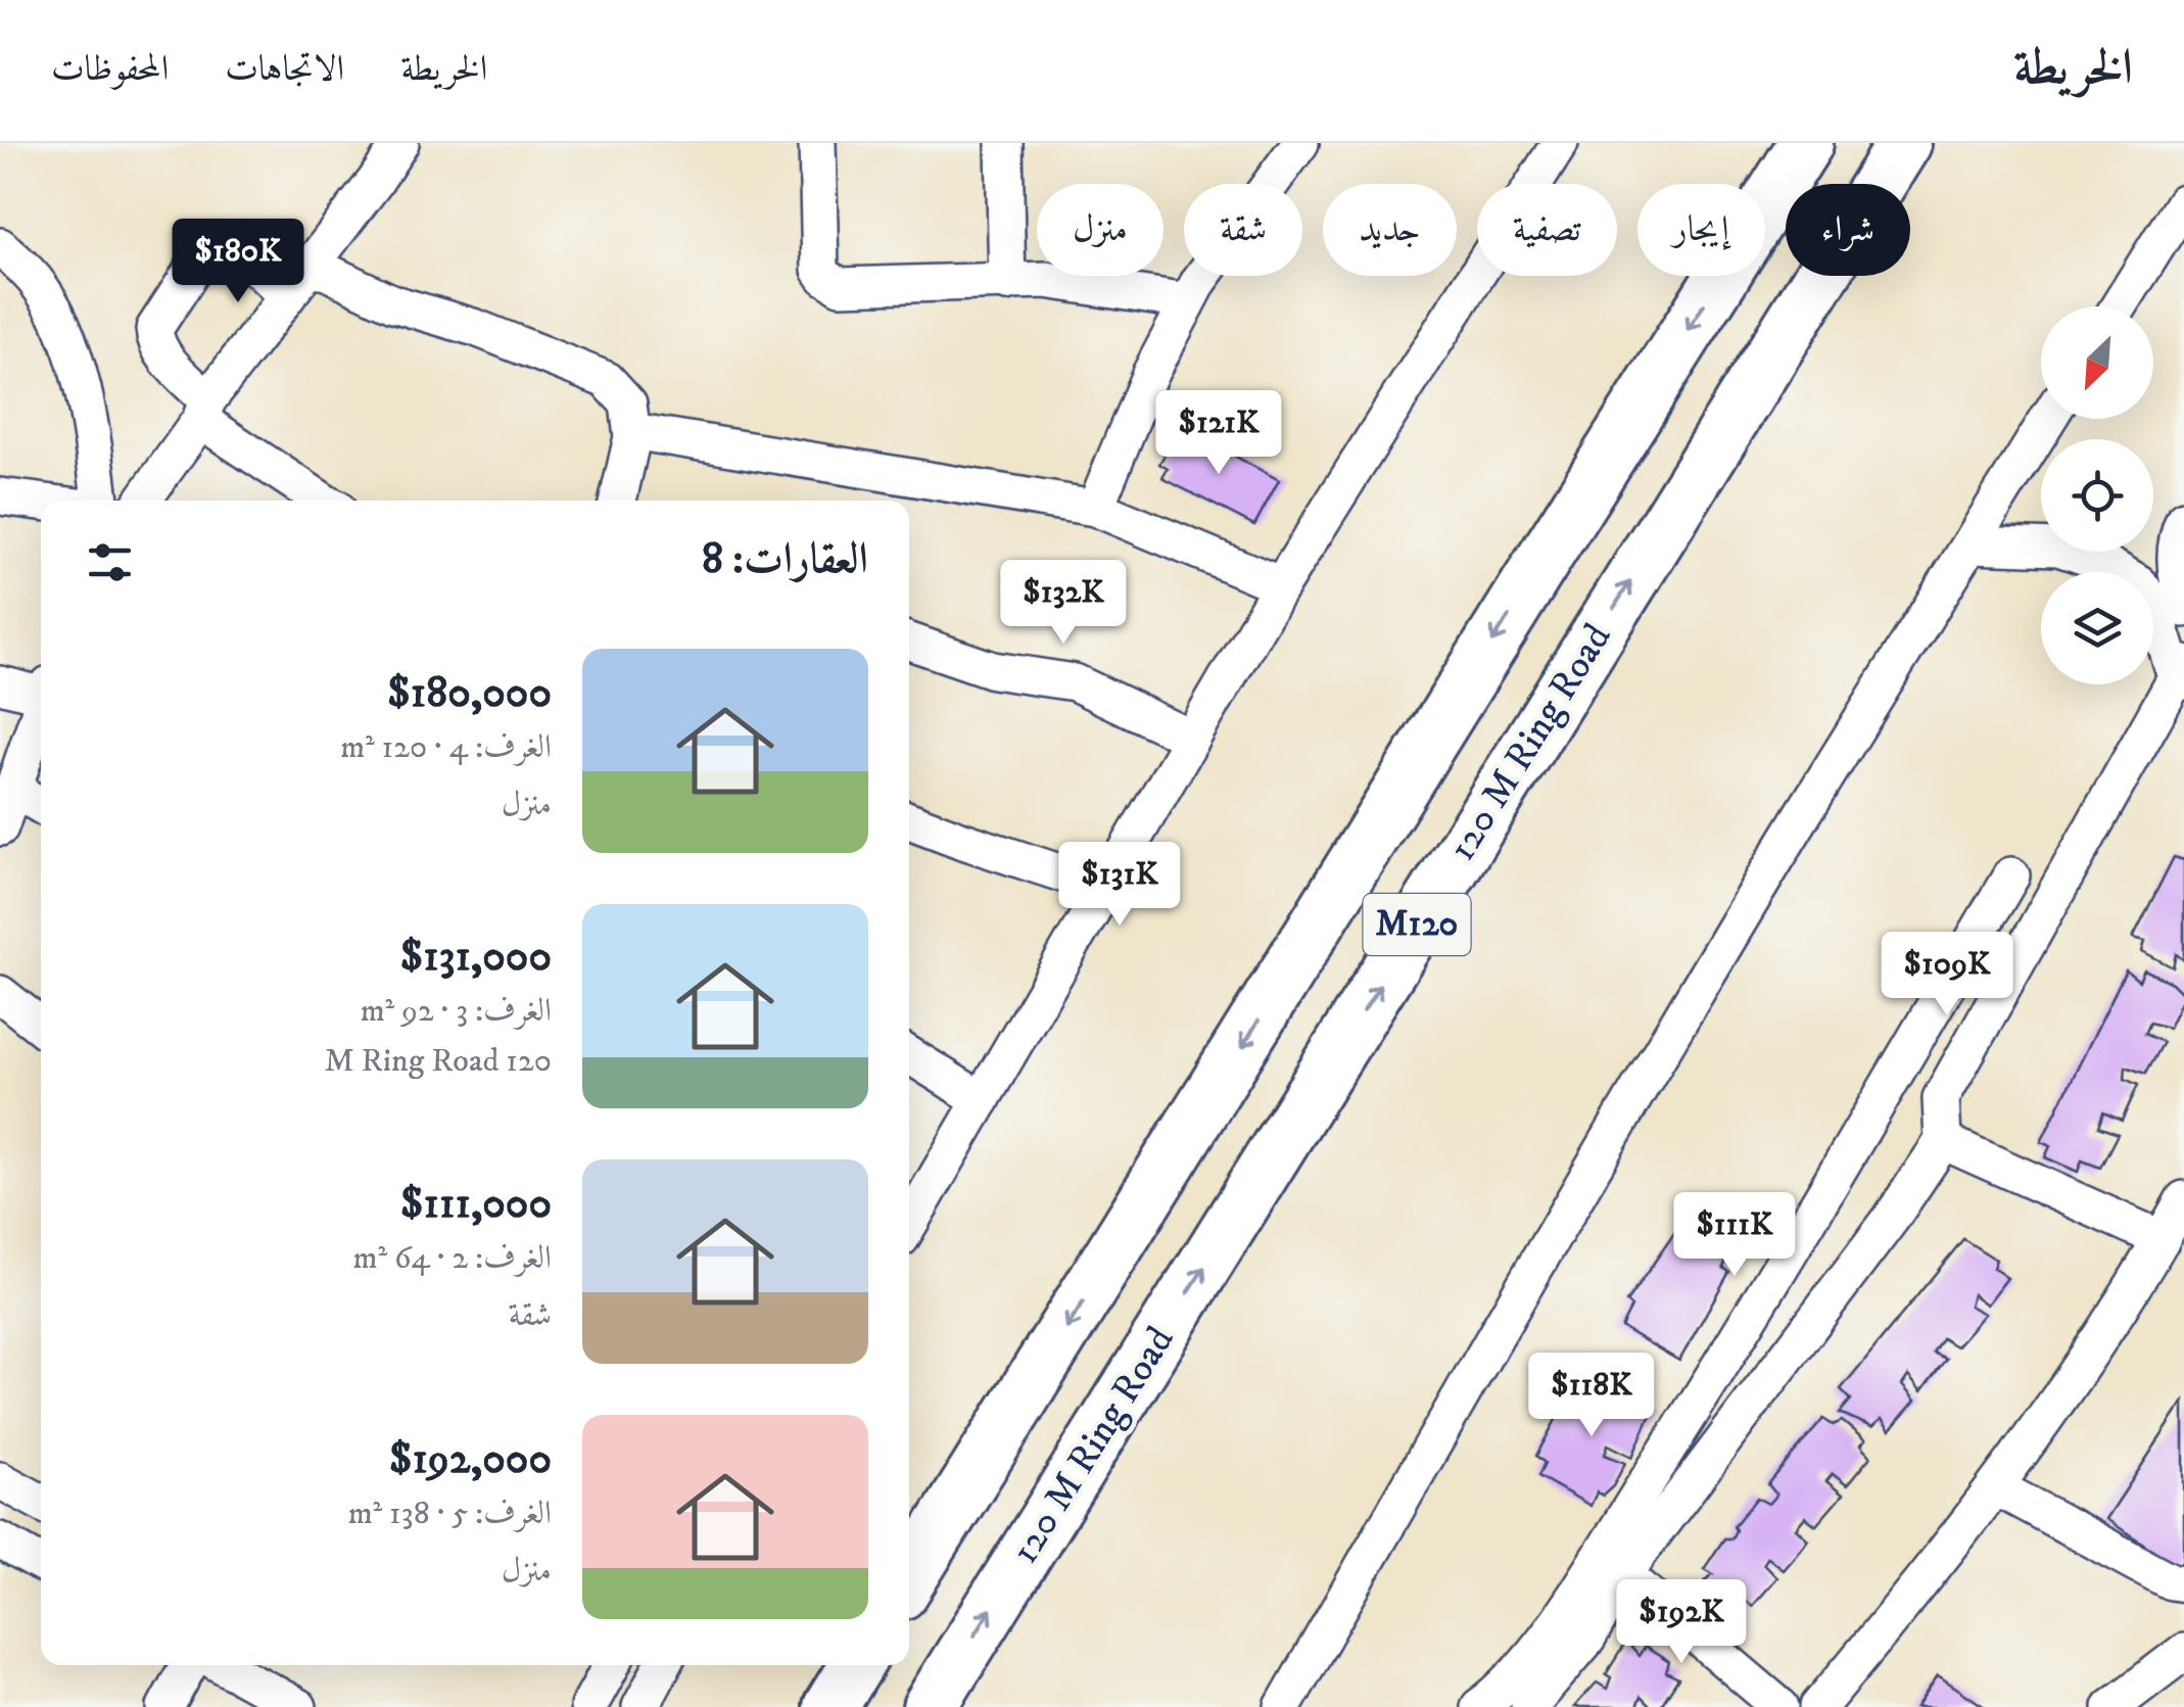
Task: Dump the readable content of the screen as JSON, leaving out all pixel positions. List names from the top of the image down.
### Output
{
  "streets": {
    "highway": ["120 M Ring Road", "M120"]
  },
  "north": "bottom left",
  "page": {
    "header": "الخريطة",
    "nav": ["الخريطة", "الاتجاهات", "المحفوظات"],
    "chip": [
      "شراء",
      "إيجار",
      "تصفية",
      "جديد",
      "شقة",
      "منزل"
    ],
    "price": [
      "$180K",
      "$121K",
      "$132K",
      "$131K",
      "$109K",
      "$111K",
      "$118K",
      "$192K"
    ],
    "heading": "العقارات: 8",
    "list": [
      {
        "name": "$180,000",
        "note": "الغرف: 4 · 120 m² · منزل"
      },
      {
        "name": "$131,000",
        "note": "الغرف: 3 · 92 m² · 120 M Ring Road"
      },
      {
        "name": "$111,000",
        "note": "الغرف: 2 · 64 m² · شقة"
      },
      {
        "name": "$192,000",
        "note": "الغرف: 5 · 138 m² · منزل"
      }
    ]
  }
}
